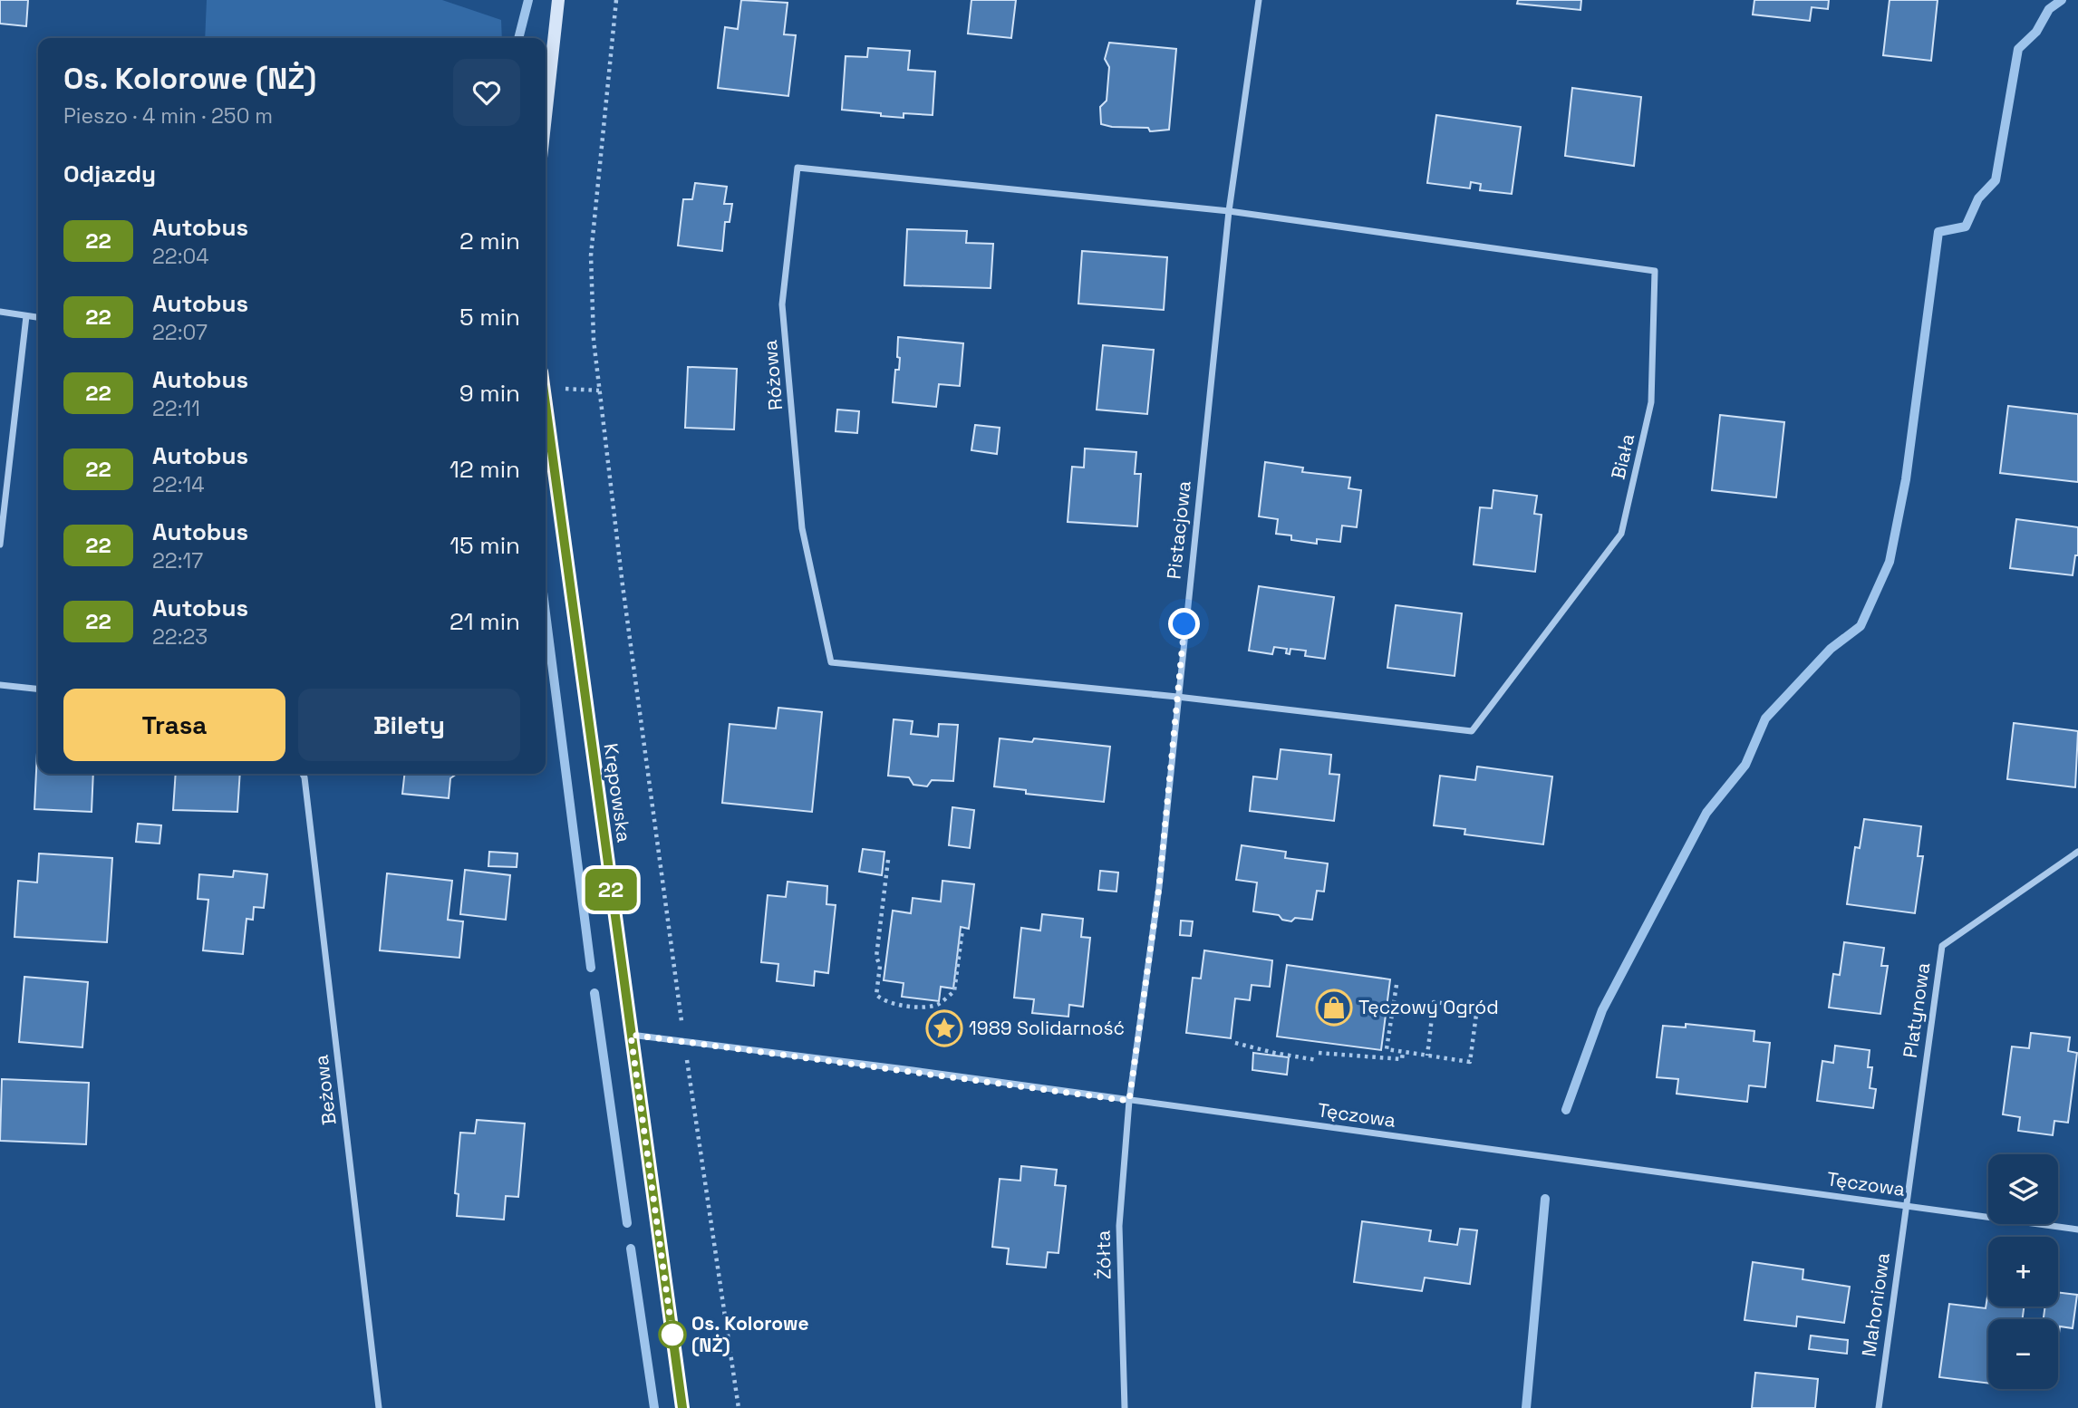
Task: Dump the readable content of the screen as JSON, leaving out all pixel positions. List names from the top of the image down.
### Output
{
  "streets": {
    "street": [
      "Różowa",
      "Biała",
      "Pistacjowa",
      "Krępowska",
      "Platynowa",
      "Beżowa",
      "Tęczowa",
      "Żółta",
      "Mahoniowa"
    ]
  },
  "crossings": [
    ["Różowa", "Biała"],
    ["Różowa", "Pistacjowa"],
    ["Biała", "Pistacjowa"],
    ["Pistacjowa", "Tęczowa"],
    ["Pistacjowa", "Żółta"],
    ["Krępowska", "Tęczowa"],
    ["Platynowa", "Tęczowa"],
    ["Platynowa", "Mahoniowa"],
    ["Tęczowa", "Żółta"],
    ["Tęczowa", "Mahoniowa"]
  ],
  "places": {
    "shop": ["Tęczowy Ogród"],
    "place": ["1989 Solidarność"],
    "other": ["Os. Kolorowe (NŻ)"]
  },
  "lines": ["bus line 22"],
  "page": {
    "on_map": "22",
    "heading": [
      ["Os. Kolorowe (NŻ)", "Pieszo · 4 min · 250 m"],
      "Odjazdy"
    ],
    "list": [
      {
        "mark": "22",
        "name": "Autobus",
        "note": "22:04",
        "value": "2 min"
      },
      {
        "mark": "22",
        "name": "Autobus",
        "note": "22:07",
        "value": "5 min"
      },
      {
        "mark": "22",
        "name": "Autobus",
        "note": "22:11",
        "value": "9 min"
      },
      {
        "mark": "22",
        "name": "Autobus",
        "note": "22:14",
        "value": "12 min"
      },
      {
        "mark": "22",
        "name": "Autobus",
        "note": "22:17",
        "value": "15 min"
      },
      {
        "mark": "22",
        "name": "Autobus",
        "note": "22:23",
        "value": "21 min"
      }
    ],
    "buttons": ["Trasa", "Bilety"],
    "map_buttons": ["+", "−"]
  }
}
